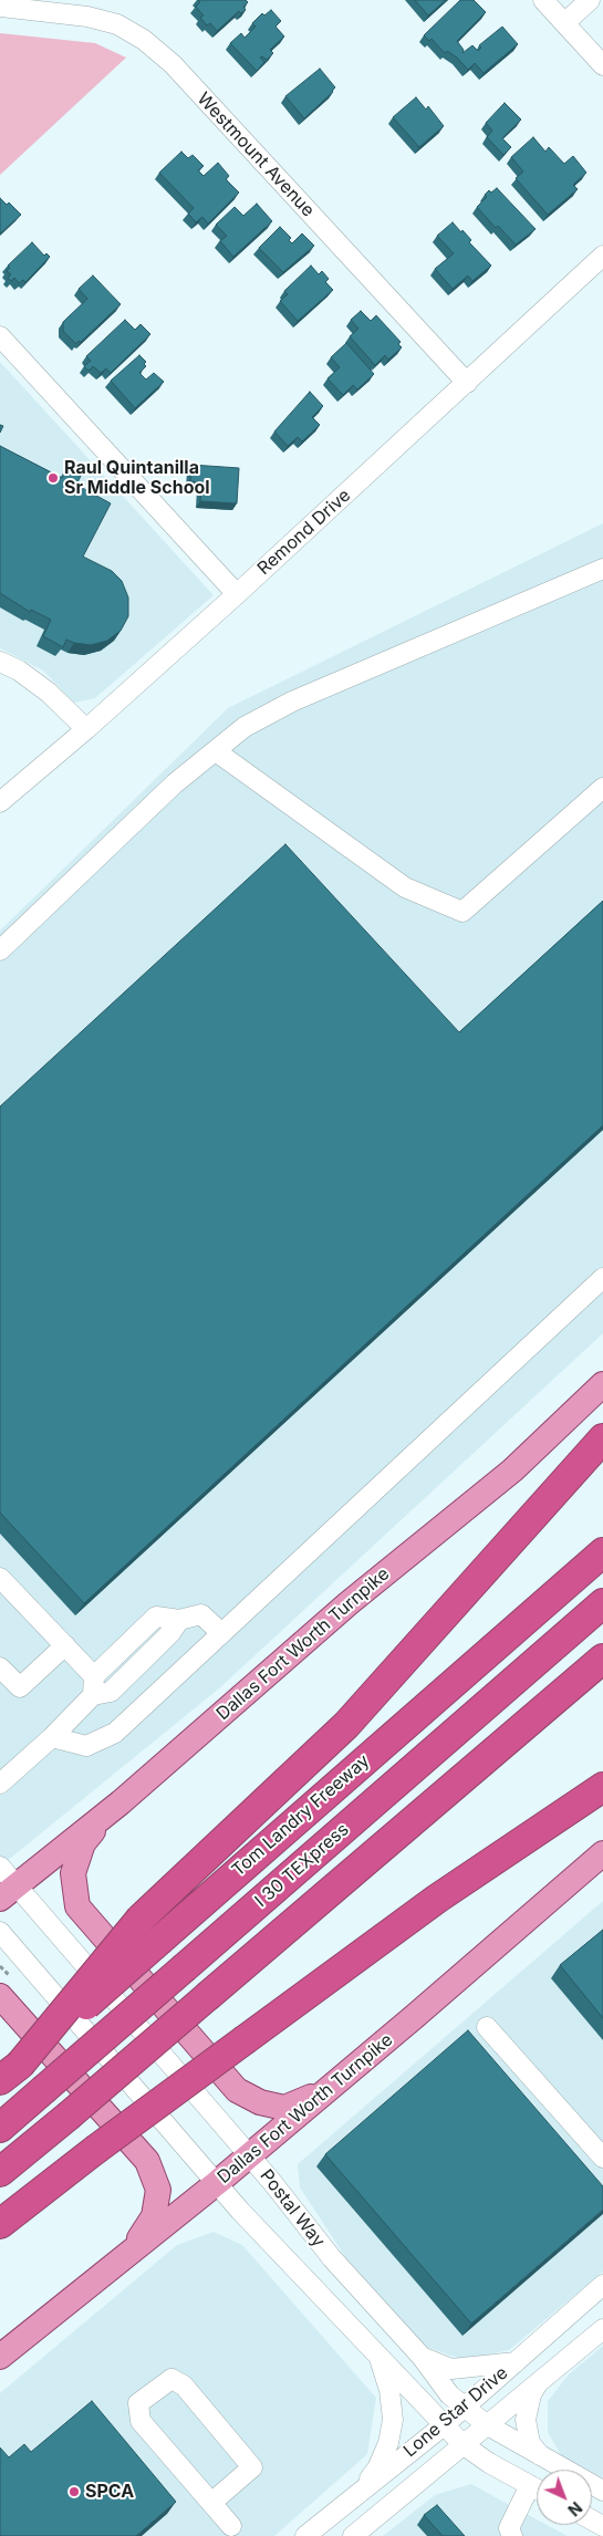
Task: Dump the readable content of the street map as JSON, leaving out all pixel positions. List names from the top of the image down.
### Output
{
  "streets": {
    "highway": ["Tom Landry Freeway", "I 30 TEXpress"],
    "main road": ["Dallas Fort Worth Turnpike"],
    "street": [
      "Westmount Avenue",
      "Remond Drive",
      "Postal Way",
      "Lone Star Drive"
    ]
  },
  "crossings": [
    ["Westmount Avenue", "Remond Drive"],
    ["Dallas Fort Worth Turnpike", "Postal Way"],
    ["Postal Way", "Lone Star Drive"]
  ],
  "places": ["Raul Quintanilla Sr Middle School", "SPCA"],
  "north": "bottom right"
}
